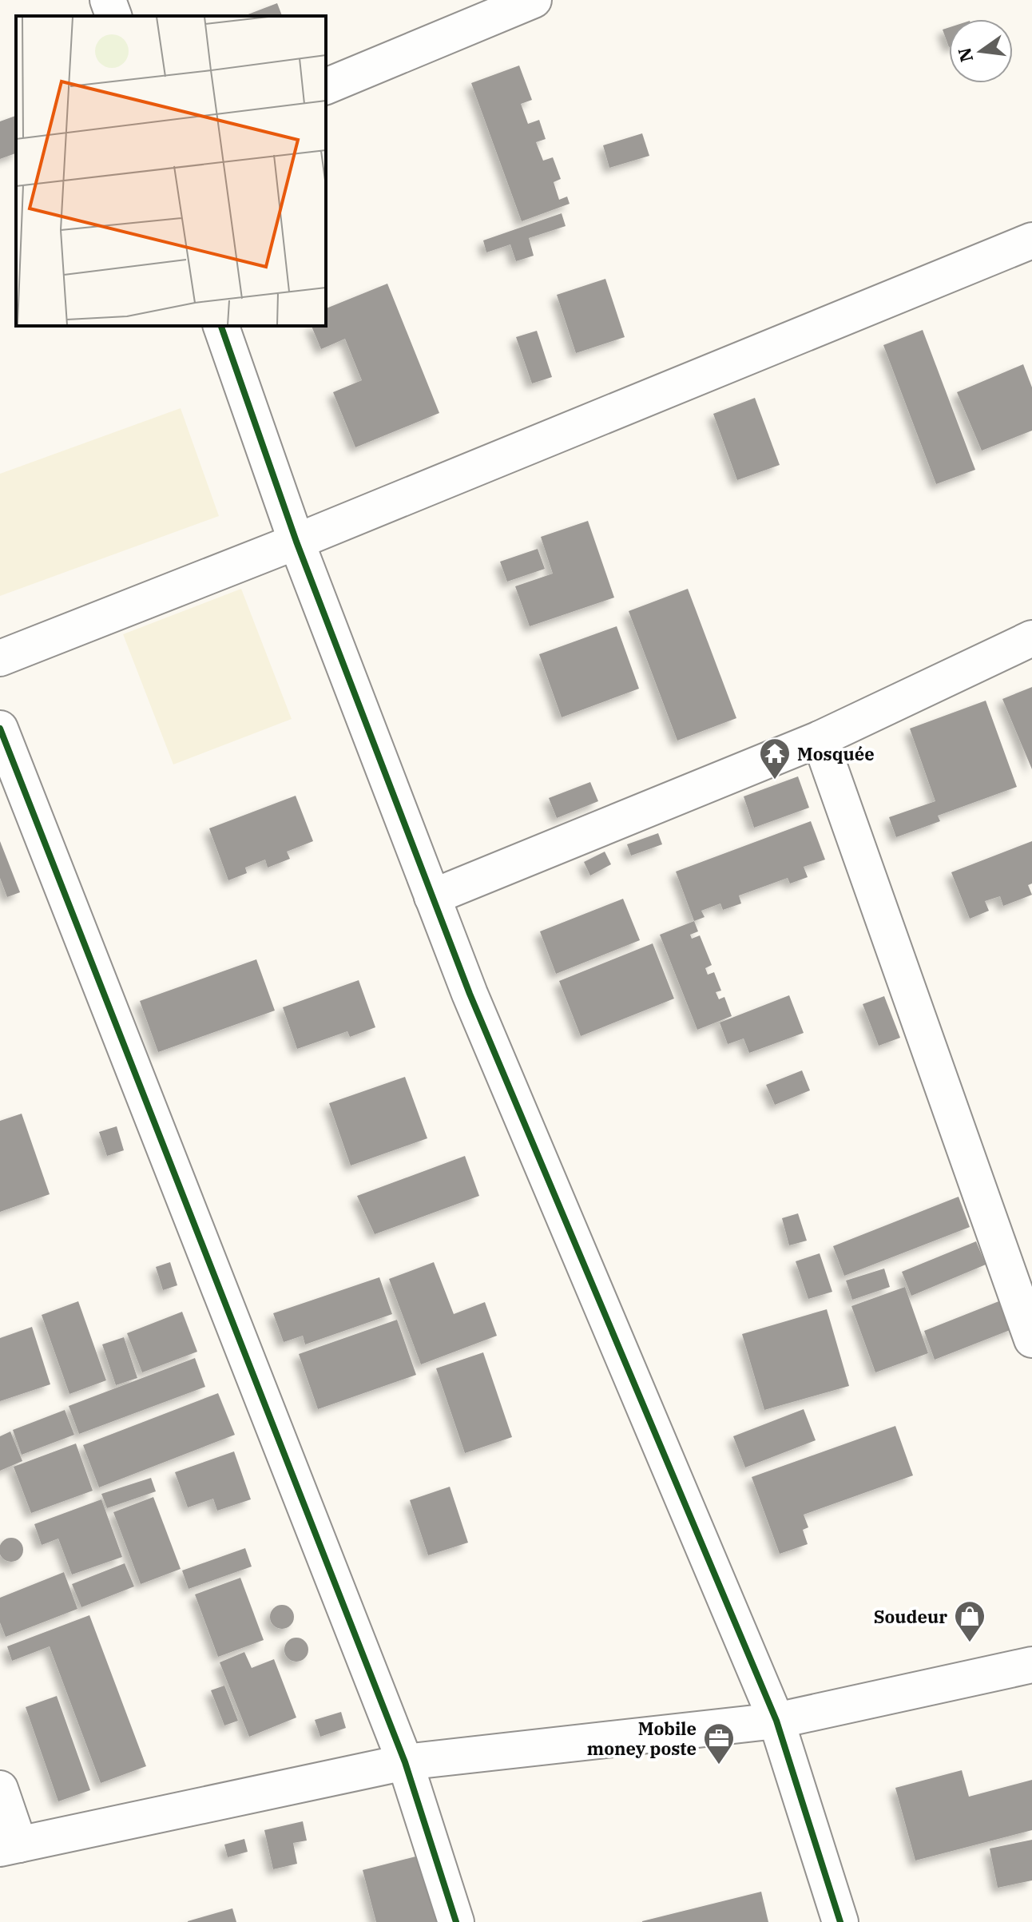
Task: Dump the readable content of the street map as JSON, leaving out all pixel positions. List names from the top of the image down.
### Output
{
  "places": {
    "temple": ["Mosquée"],
    "shop": ["Soudeur"],
    "office": ["Mobile money poste"]
  },
  "north": "left"
}
